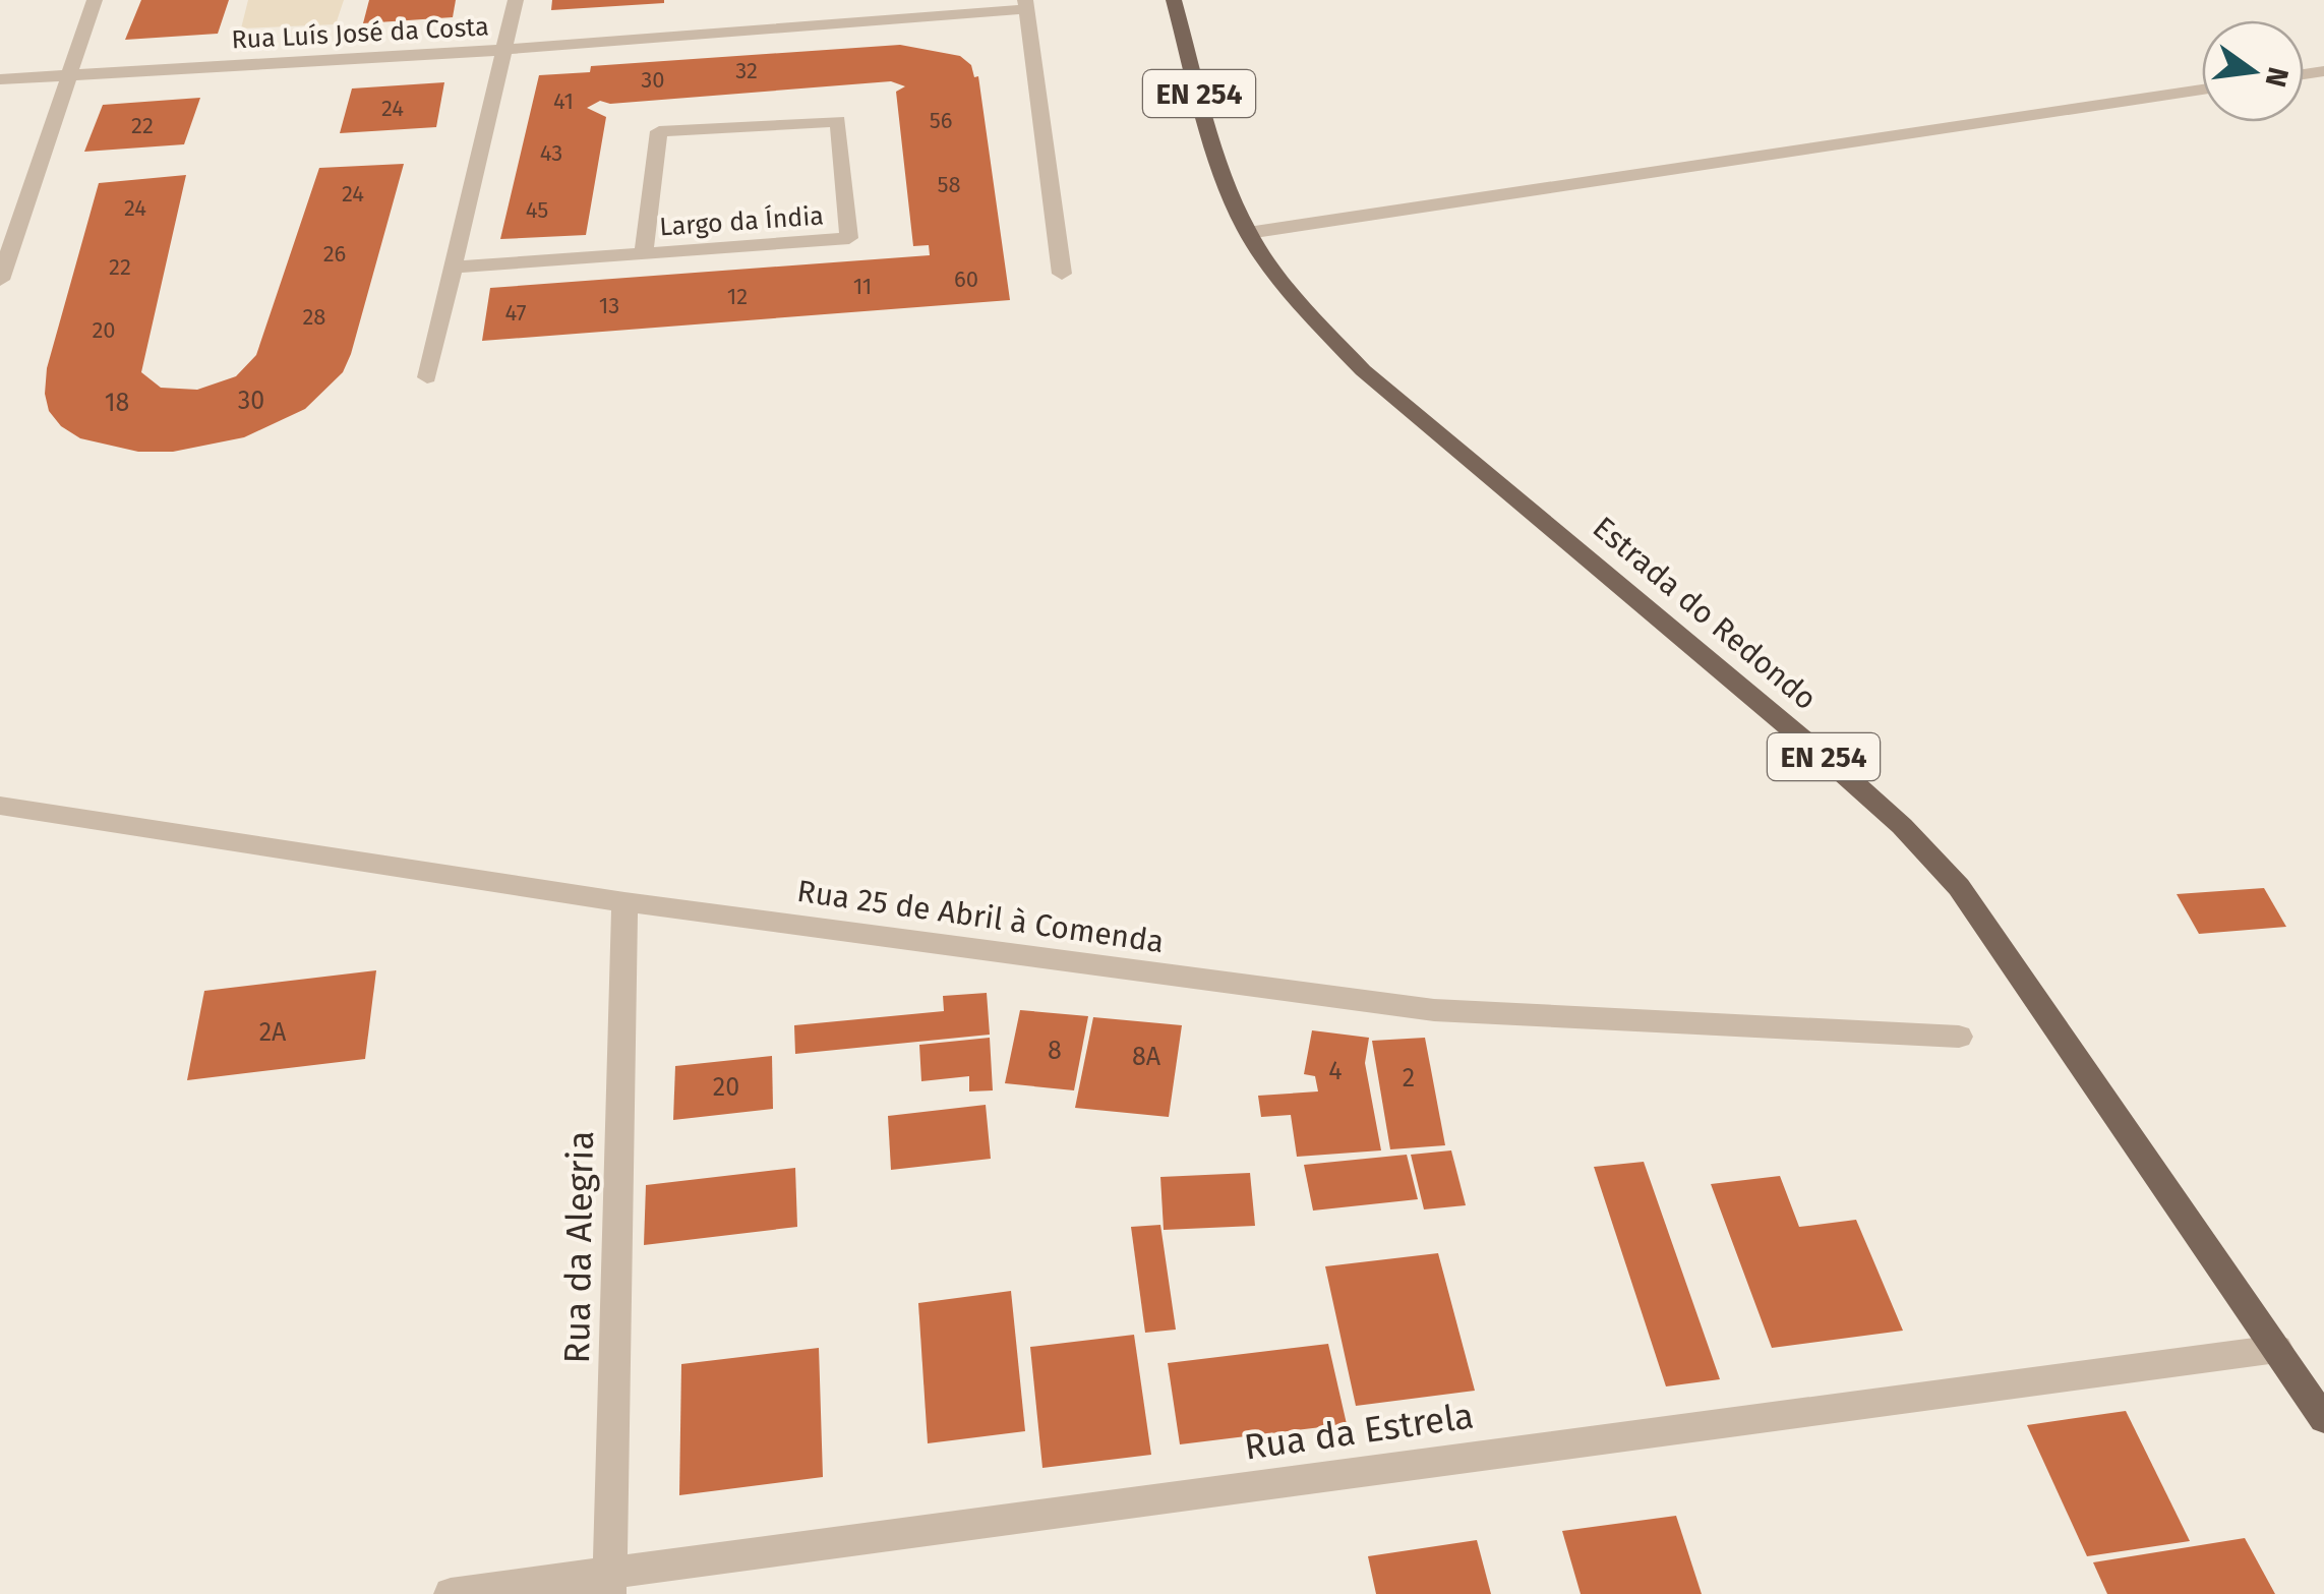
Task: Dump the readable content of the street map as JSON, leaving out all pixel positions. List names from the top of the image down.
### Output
{
  "streets": {
    "main road": ["EN 254", "Estrada do Redondo"],
    "street": [
      "Rua Luís José da Costa",
      "Largo da Índia",
      "Rua 25 de Abril à Comenda",
      "Rua da Alegria",
      "Rua da Estrela"
    ]
  },
  "crossings": [
    ["Estrada do Redondo", "Rua da Estrela"],
    ["Rua 25 de Abril à Comenda", "Rua da Alegria"],
    ["Rua da Alegria", "Rua da Estrela"]
  ],
  "house_numbers": [
    "32",
    "30",
    "41",
    "24",
    "56",
    "22",
    "43",
    "58",
    "24",
    "24",
    "45",
    "26",
    "22",
    "60",
    "11",
    "12",
    "13",
    "47",
    "28",
    "20",
    "30",
    "18",
    "2A",
    "8",
    "8A",
    "4",
    "2",
    "20"
  ],
  "north": "right"
}
